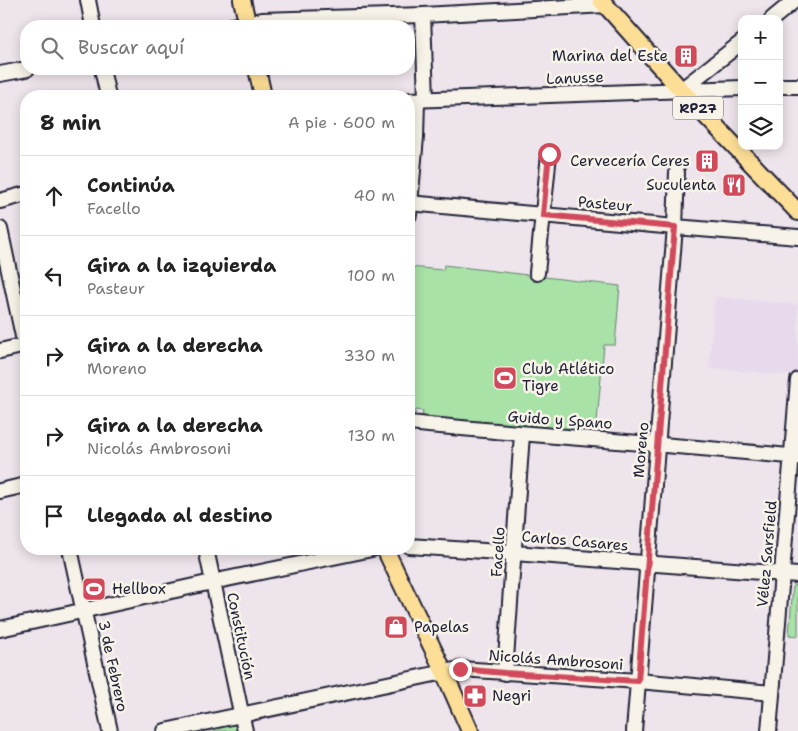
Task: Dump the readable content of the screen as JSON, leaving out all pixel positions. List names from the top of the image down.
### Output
{
  "streets": {
    "main road": ["RP27"],
    "street": [
      "Lanusse",
      "Pasteur",
      "Guido y Spano",
      "Moreno",
      "Carlos Casares",
      "Facello",
      "Vélez Sarsfield",
      "Constitución",
      "Nicolás Ambrosoni",
      "3 de Febrero"
    ]
  },
  "crossings": [
    ["Lanusse", "RP27"],
    ["Pasteur", "Moreno"],
    ["Guido y Spano", "Moreno"],
    ["Guido y Spano", "Facello"],
    ["Guido y Spano", "Vélez Sarsfield"],
    ["Moreno", "Carlos Casares"],
    ["Moreno", "Nicolás Ambrosoni"],
    ["Carlos Casares", "Facello"],
    ["Carlos Casares", "Vélez Sarsfield"],
    ["Facello", "Nicolás Ambrosoni"],
    ["Vélez Sarsfield", "Nicolás Ambrosoni"],
    ["Constitución", "Nicolás Ambrosoni"]
  ],
  "places": {
    "building": ["Marina del Este", "Cervecería Ceres"],
    "restaurant": ["Suculenta"],
    "sports": ["Club Atlético Tigre", "Hellbox"],
    "shop": ["Papelas"],
    "pharmacy": ["Negri"]
  },
  "page": {
    "map_buttons": ["+", "−"],
    "search": "Buscar aquí",
    "heading": ["8 min", "A pie · 600 m"],
    "list": [
      ["Continúa", "Facello", "40 m"],
      ["Gira a la izquierda", "Pasteur", "100 m"],
      ["Gira a la derecha", "Moreno", "330 m"],
      ["Gira a la derecha", "Nicolás Ambrosoni", "130 m"],
      "Llegada al destino"
    ]
  }
}
